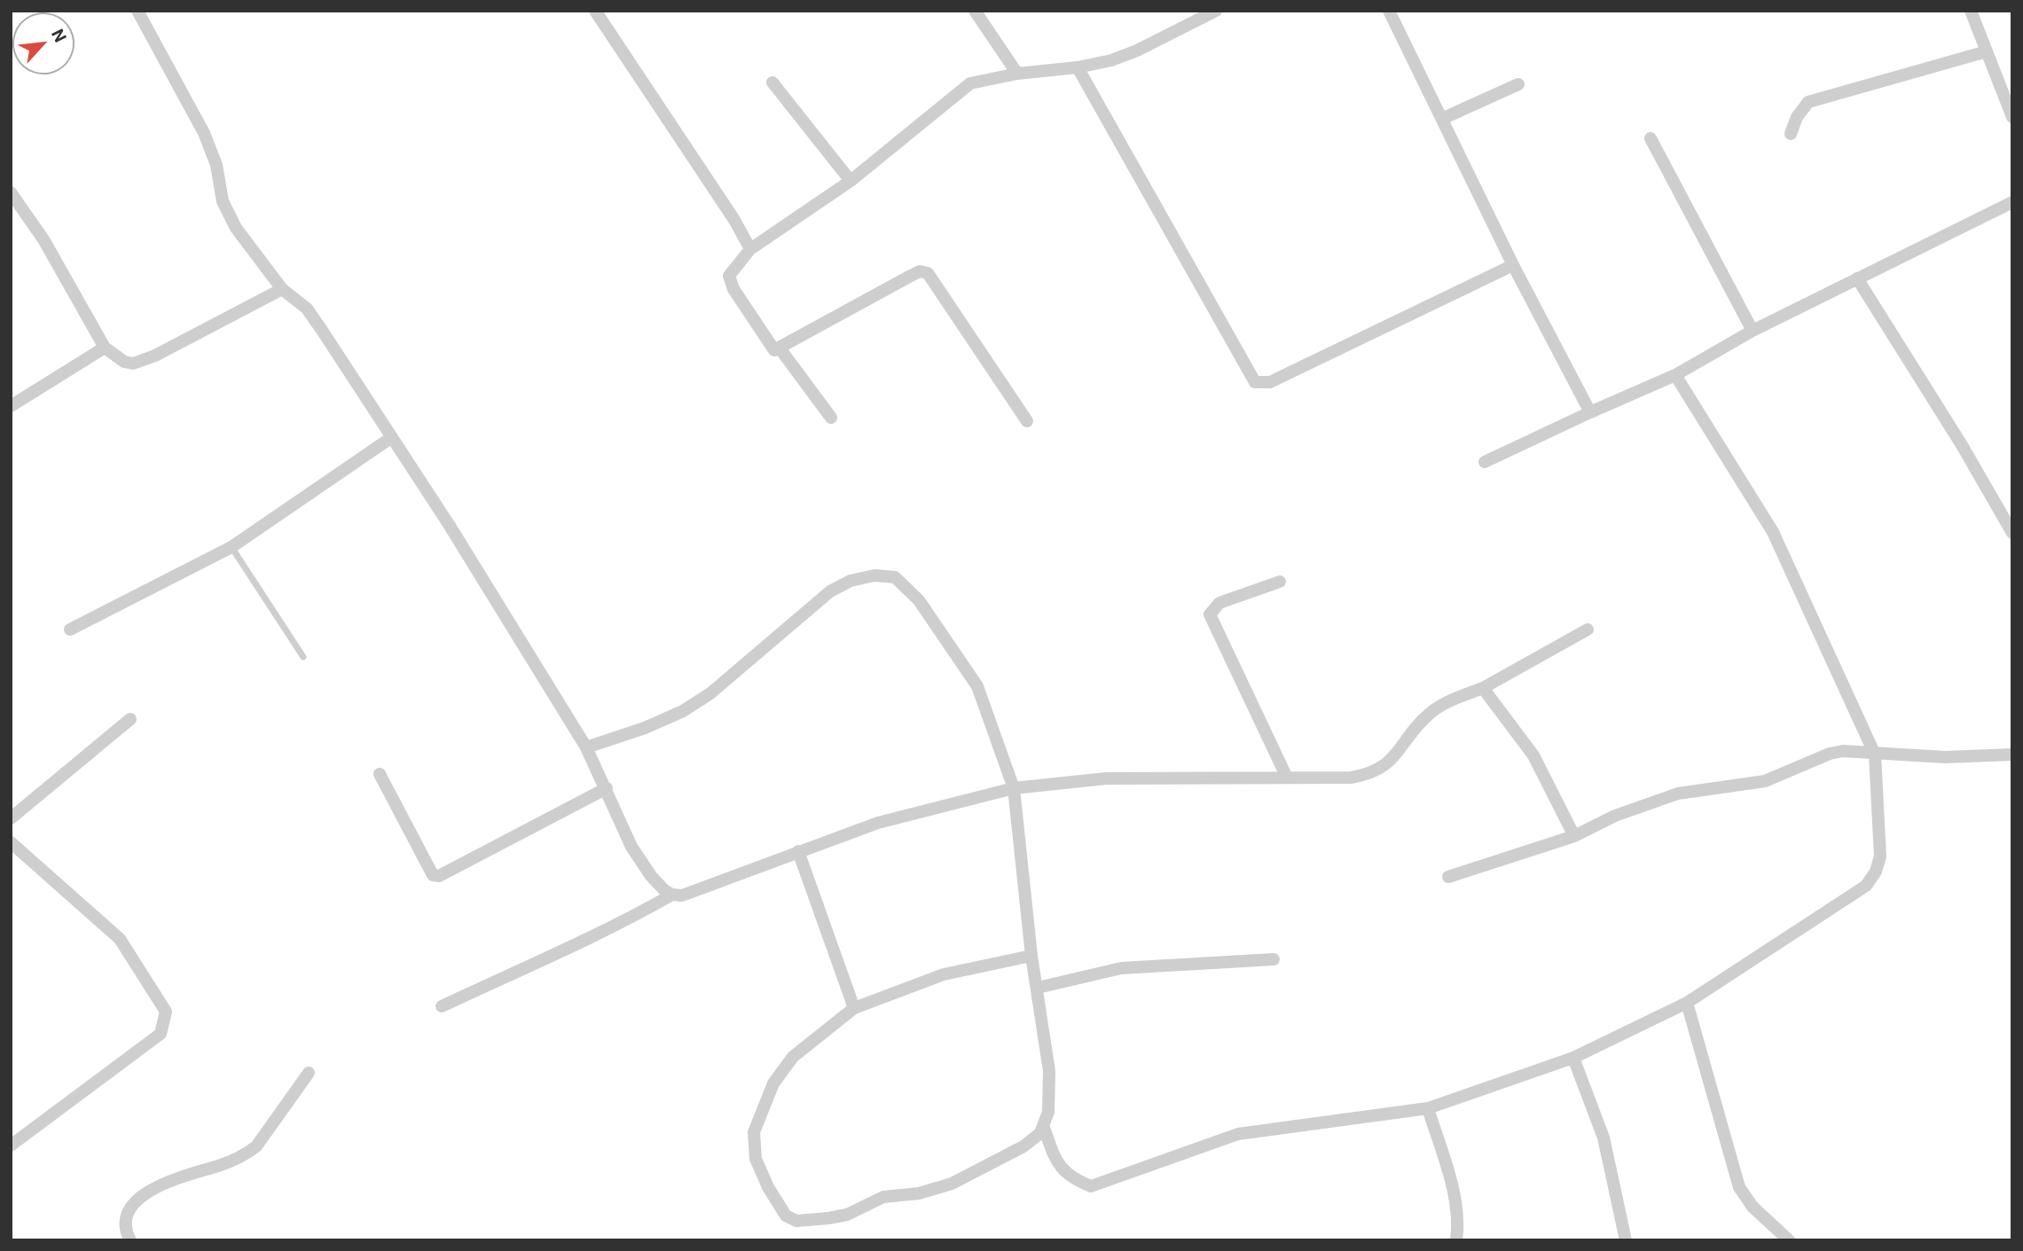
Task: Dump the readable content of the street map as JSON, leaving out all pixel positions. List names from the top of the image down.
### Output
{
  "north": "top right"
}
